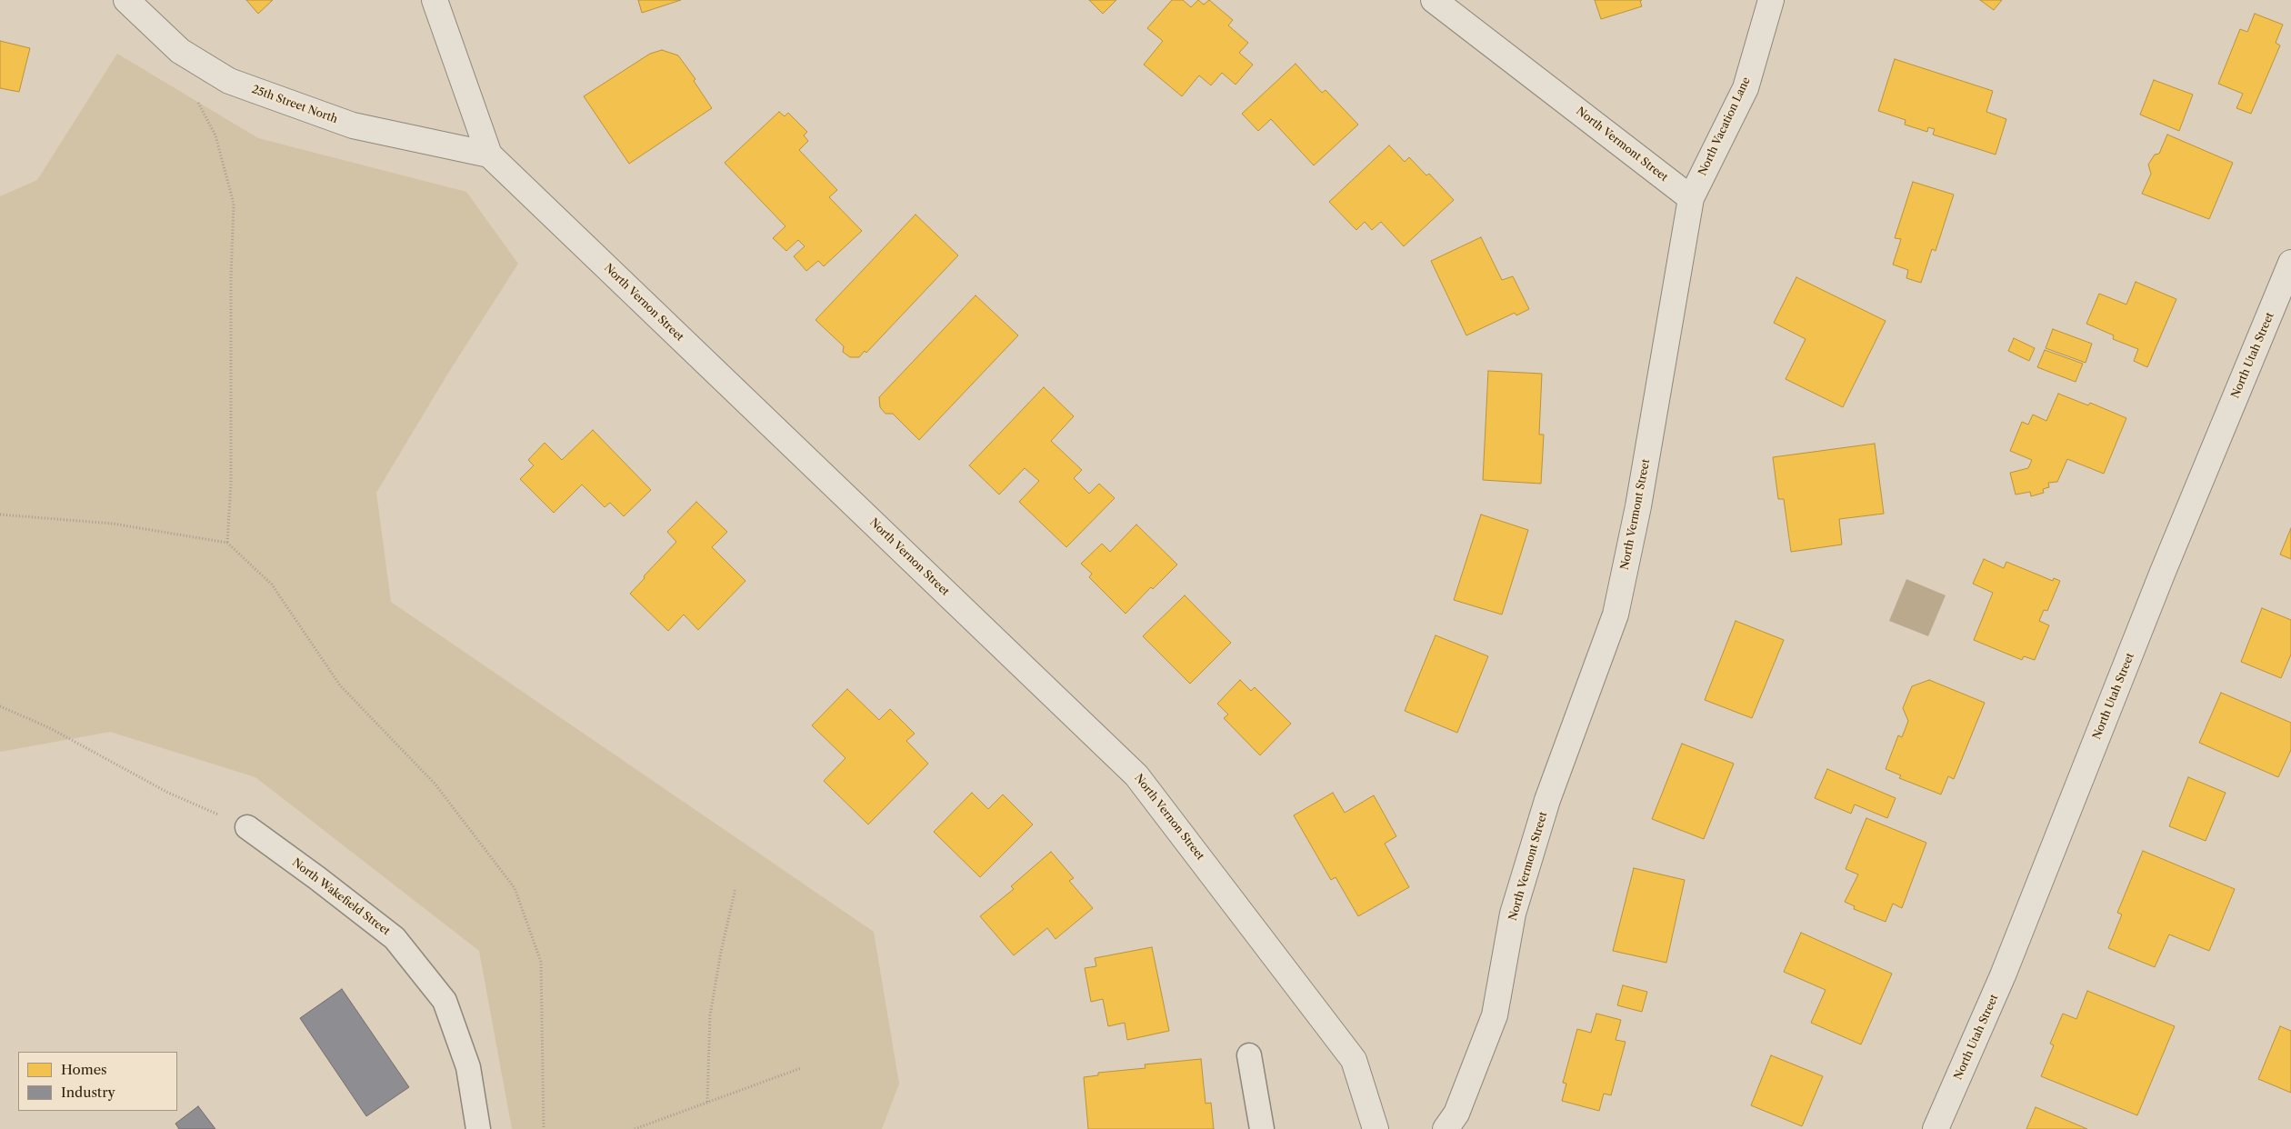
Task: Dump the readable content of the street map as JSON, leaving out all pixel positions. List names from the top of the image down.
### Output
{
  "streets": {
    "street": [
      "25th Street North",
      "North Vacation Lane",
      "North Vermont Street",
      "North Vernon Street",
      "North Utah Street"
    ],
    "lane": ["North Wakefield Street"]
  },
  "crossings": [
    ["25th Street North", "North Vernon Street"],
    ["North Vacation Lane", "North Vermont Street"]
  ],
  "legend": ["Homes", "Industry"]
}
